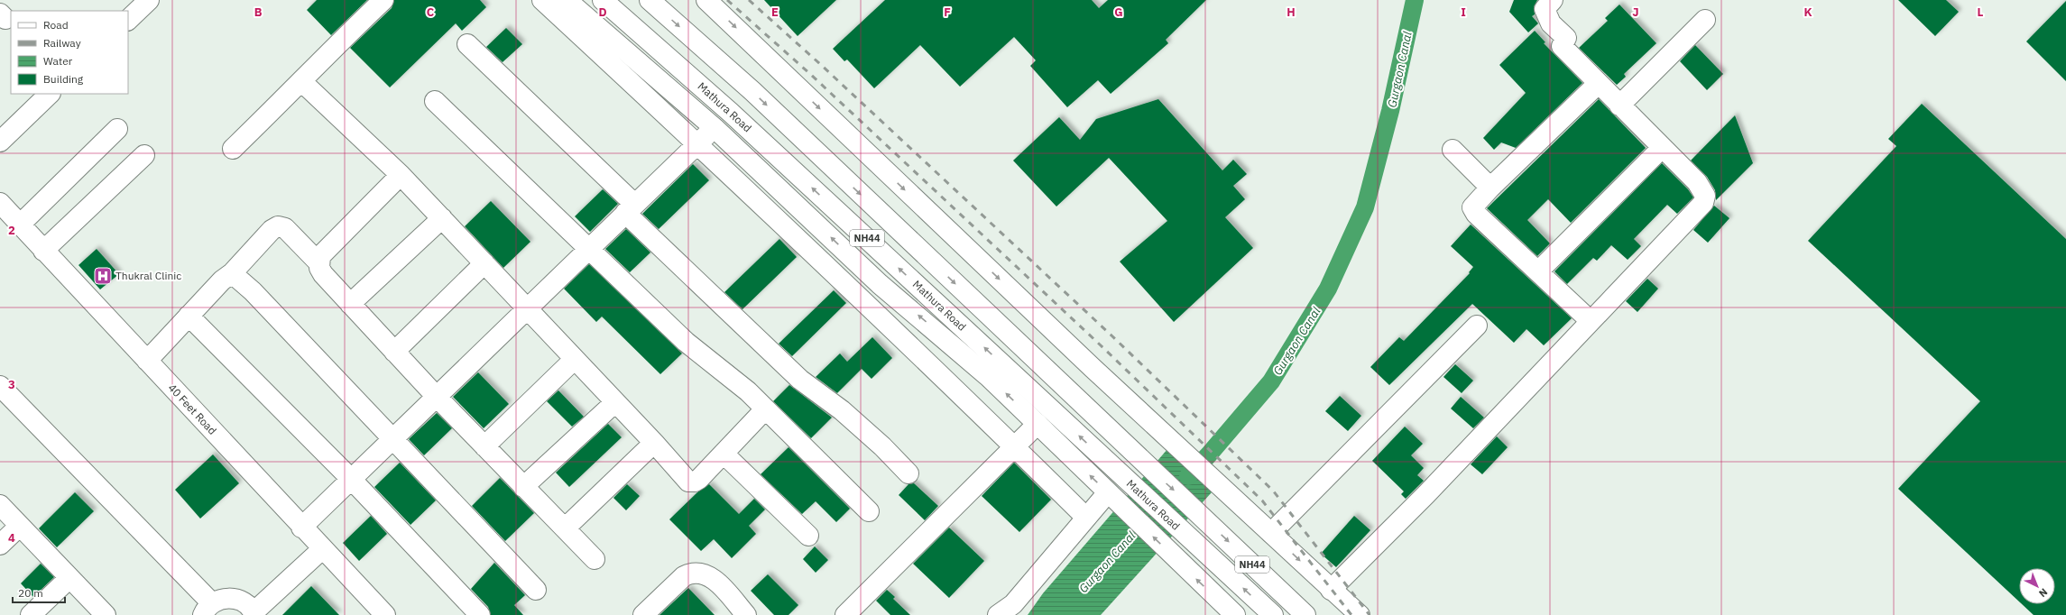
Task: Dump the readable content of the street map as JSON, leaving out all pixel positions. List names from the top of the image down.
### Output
{
  "streets": {
    "main road": ["Mathura Road", "NH44", "40 Feet Road"]
  },
  "water": ["Gurgaon Canal"],
  "places": {
    "hospital": ["Thukral Clinic"]
  },
  "legend": [
    "Road",
    "Railway",
    "Water",
    "Building"
  ],
  "scale_bar": "20 m",
  "north": "bottom right",
  "grid": {
    "columns": [
      "B",
      "C",
      "D",
      "E",
      "F",
      "G",
      "H",
      "I",
      "J",
      "K",
      "L"
    ],
    "rows": ["2", "3", "4"]
  }
}
